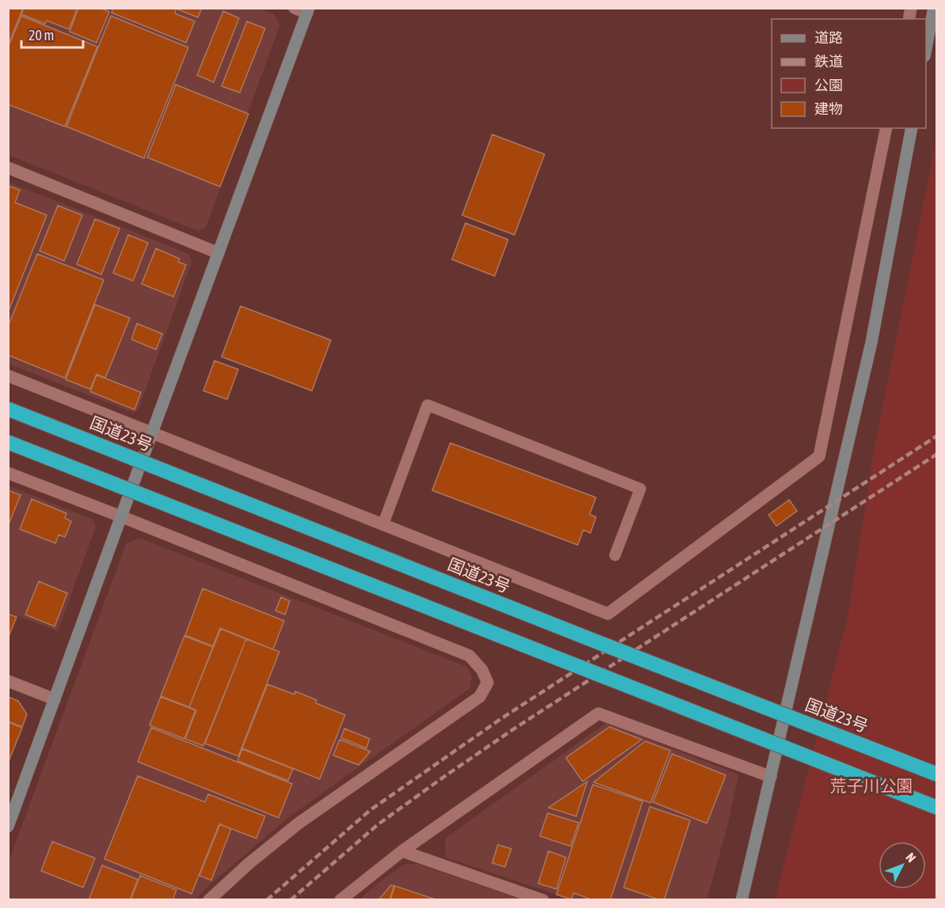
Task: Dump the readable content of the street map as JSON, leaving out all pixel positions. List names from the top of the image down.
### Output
{
  "streets": {
    "highway": ["国道23号"]
  },
  "parks": ["荒子川公園"],
  "legend": [
    "道路",
    "鉄道",
    "公園",
    "建物"
  ],
  "scale_bar": "20 m",
  "north": "top right"
}
